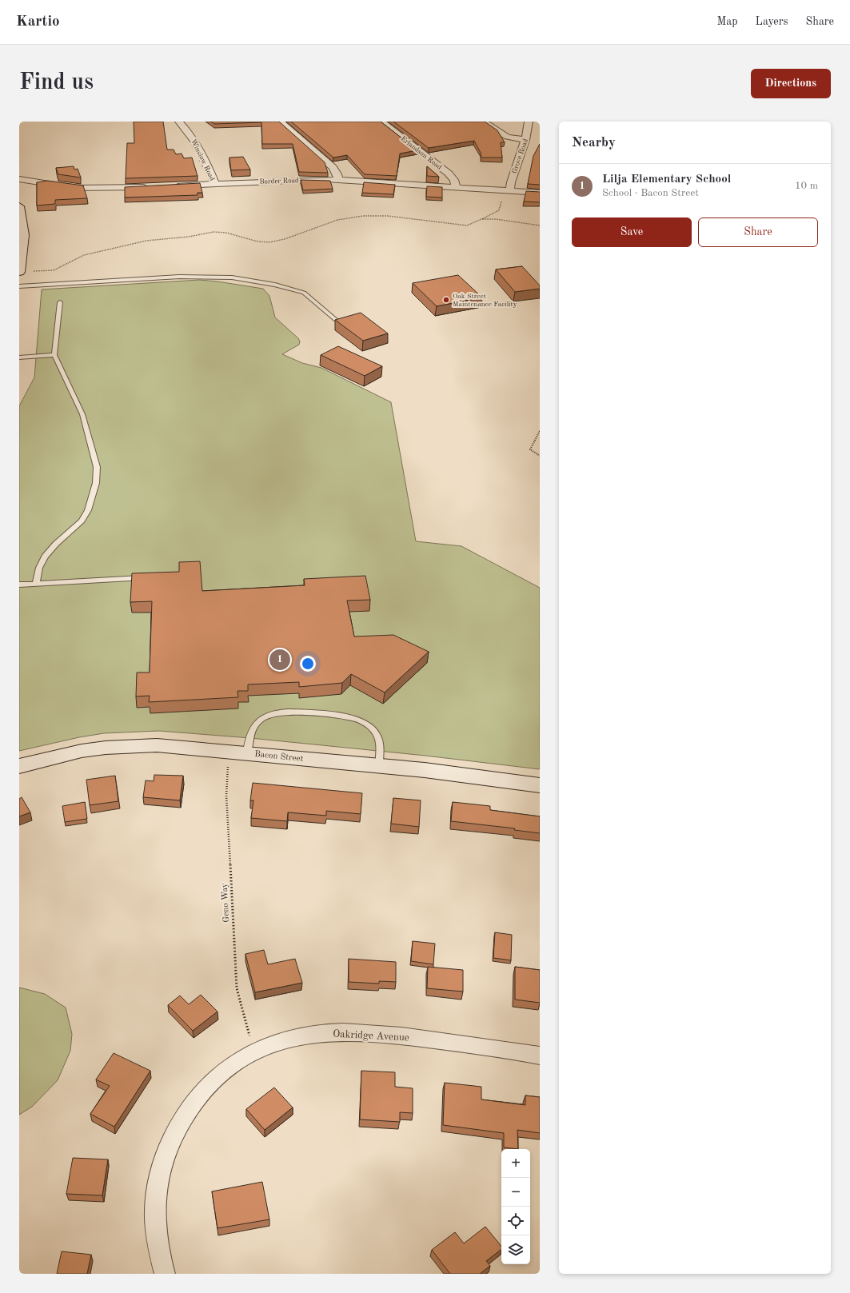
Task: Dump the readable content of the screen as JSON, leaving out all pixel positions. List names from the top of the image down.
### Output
{
  "streets": {
    "street": [
      "Erlandson Road",
      "Grove Road",
      "Winslow Road",
      "Border Road",
      "Bacon Street",
      "Oakridge Avenue"
    ],
    "path": ["Geno Way"]
  },
  "crossings": [
    ["Erlandson Road", "Border Road"],
    ["Grove Road", "Border Road"],
    ["Winslow Road", "Border Road"],
    ["Bacon Street", "Geno Way"],
    ["Geno Way", "Oakridge Avenue"]
  ],
  "places": ["Oak Street Maintenance Facility"],
  "page": {
    "header": "Kartio",
    "nav": ["Map", "Layers", "Share"],
    "buttons": [
      "Directions",
      ["Save", "Share"]
    ],
    "title": "Find us",
    "heading": "Nearby",
    "list": [
      {
        "mark": "1",
        "name": "Lilja Elementary School",
        "note": "School · Bacon Street",
        "value": "10 m"
      }
    ],
    "pins": "1",
    "map_buttons": ["+", "−"]
  }
}
